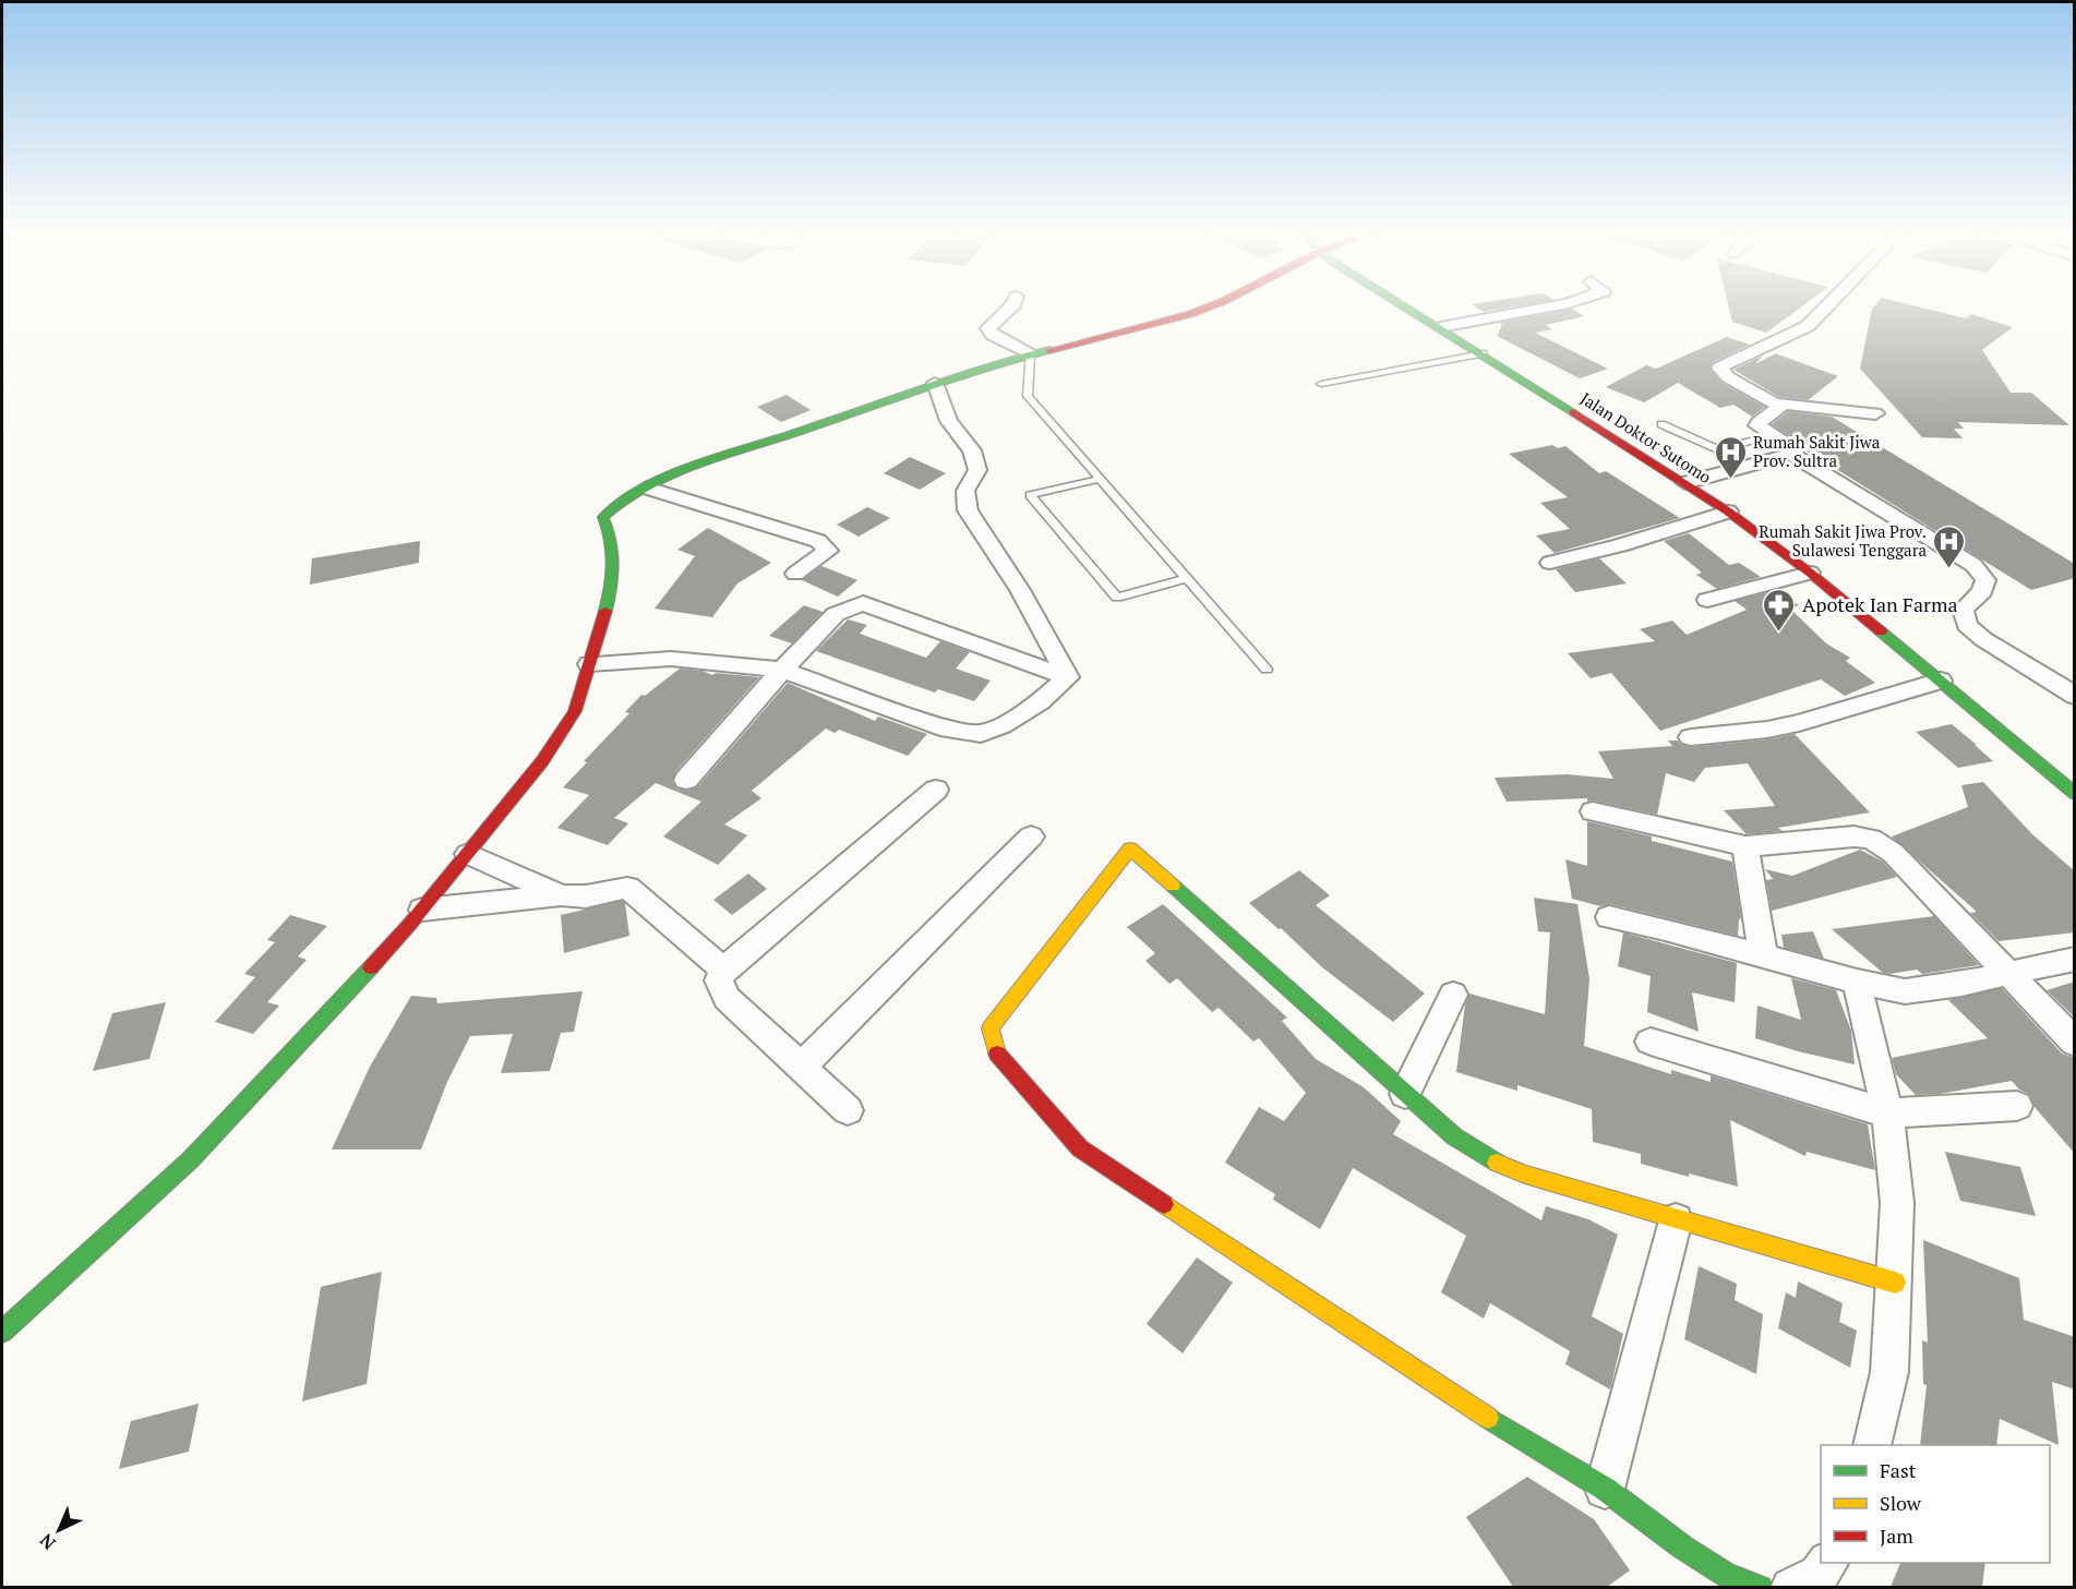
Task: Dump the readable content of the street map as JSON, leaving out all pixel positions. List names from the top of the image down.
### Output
{
  "streets": {
    "street": ["Jalan Doktor Sutomo"]
  },
  "places": {
    "hospital": ["Rumah Sakit Jiwa Prov. Sultra", "Rumah Sakit Jiwa Prov. Sulawesi Tenggara"],
    "pharmacy": ["Apotek Ian Farma"]
  },
  "legend": ["Fast", "Slow", "Jam"],
  "north": "bottom left"
}
